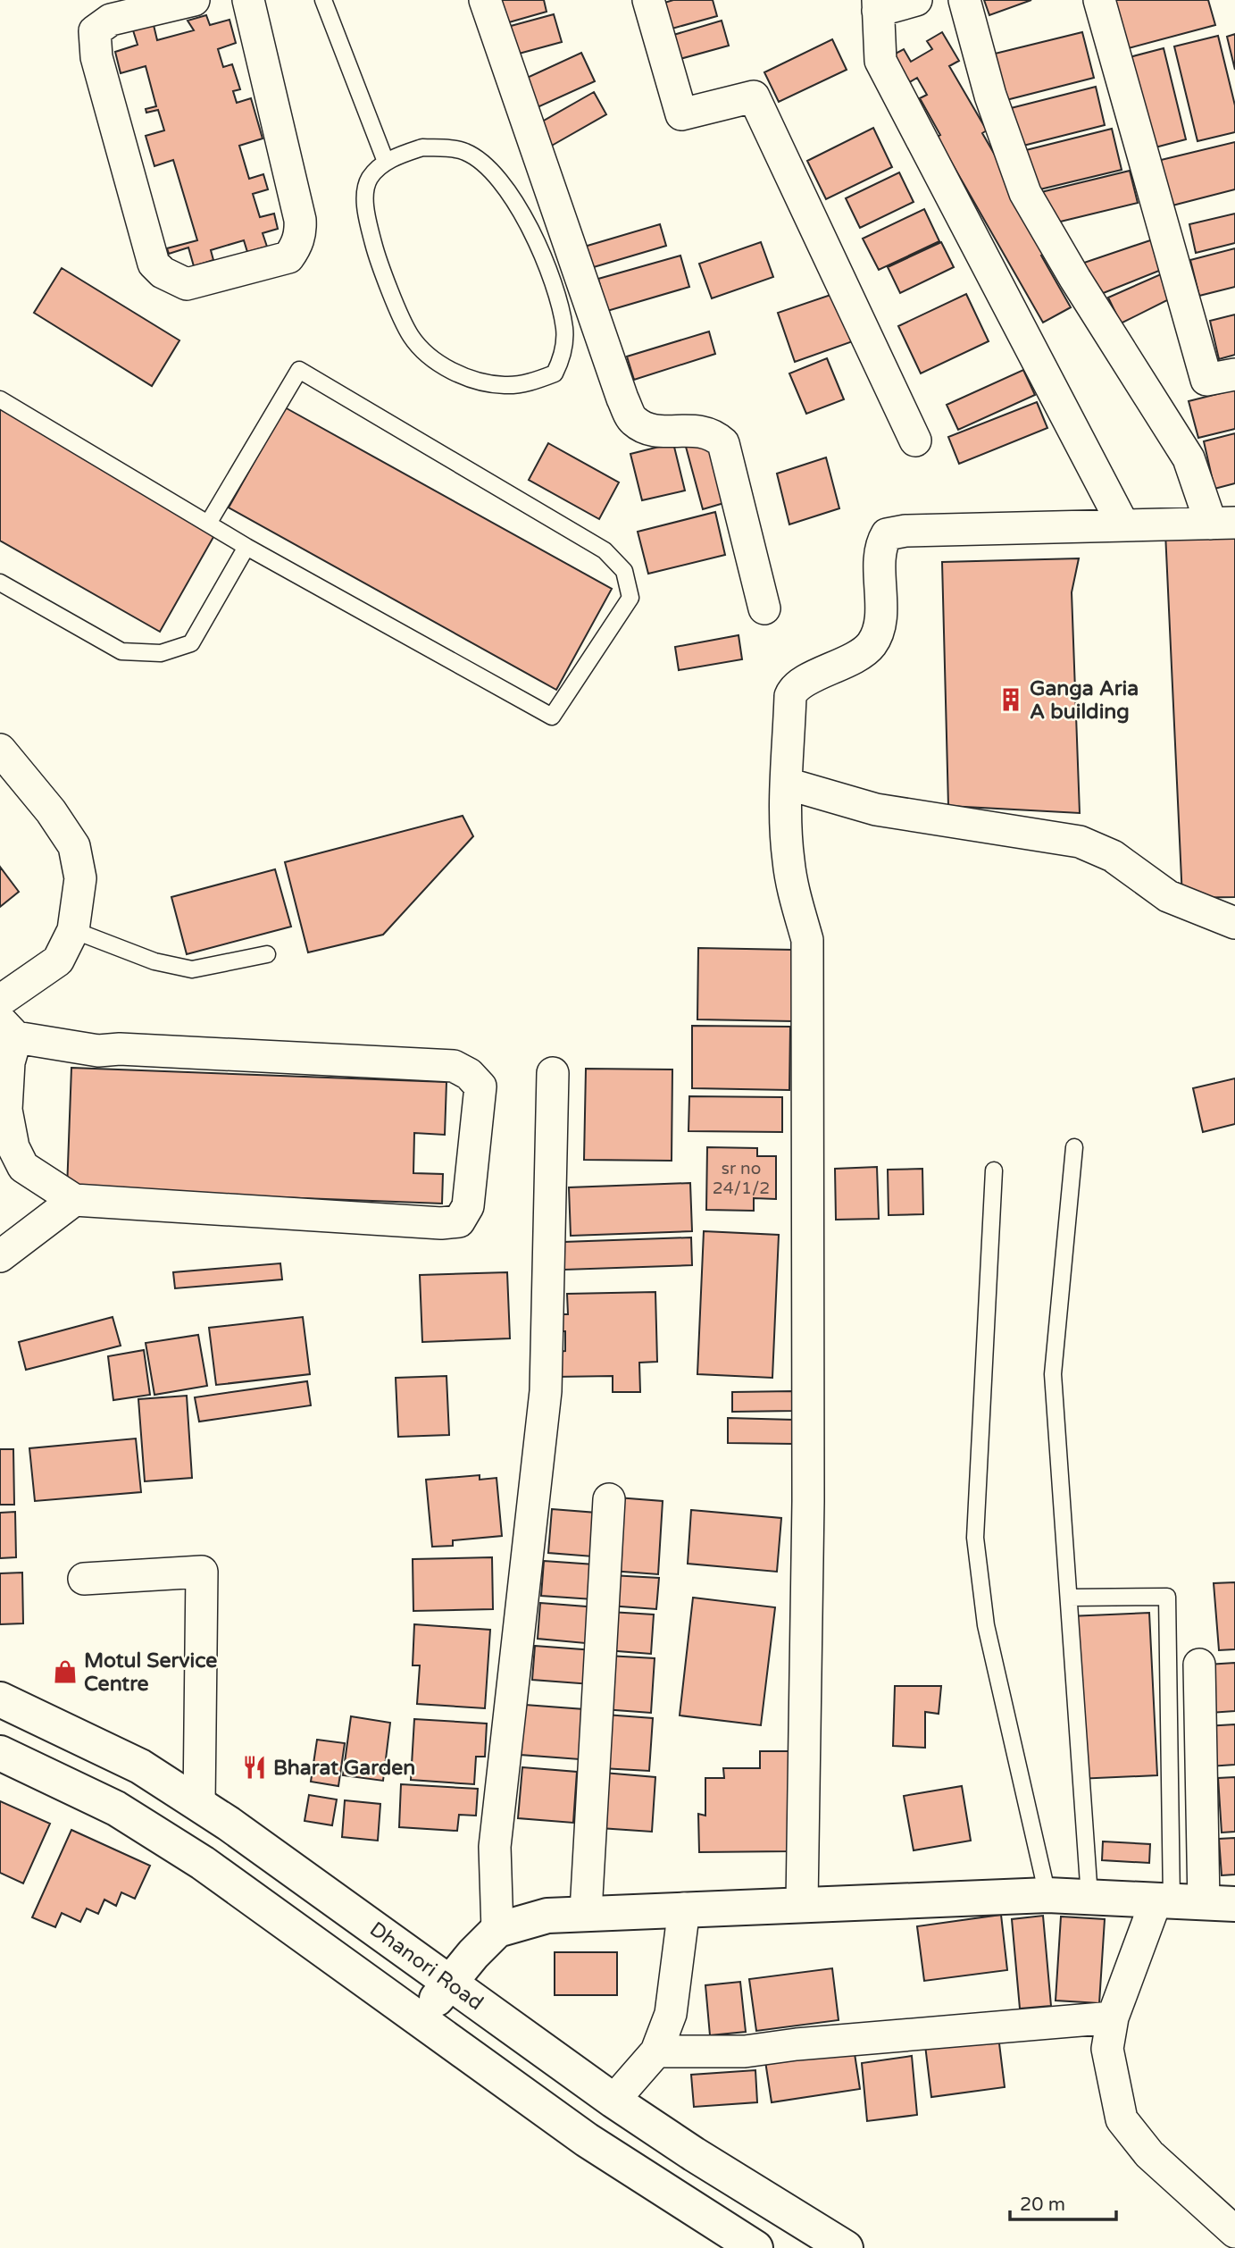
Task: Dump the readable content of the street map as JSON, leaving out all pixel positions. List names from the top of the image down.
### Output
{
  "streets": {
    "main road": ["Dhanori Road"]
  },
  "places": {
    "building": ["Ganga Aria A building"],
    "shop": ["Motul Service Centre"],
    "restaurant": ["Bharat Garden"]
  },
  "house_numbers": ["sr no 24/1/2"],
  "scale_bar": "20 m"
}
